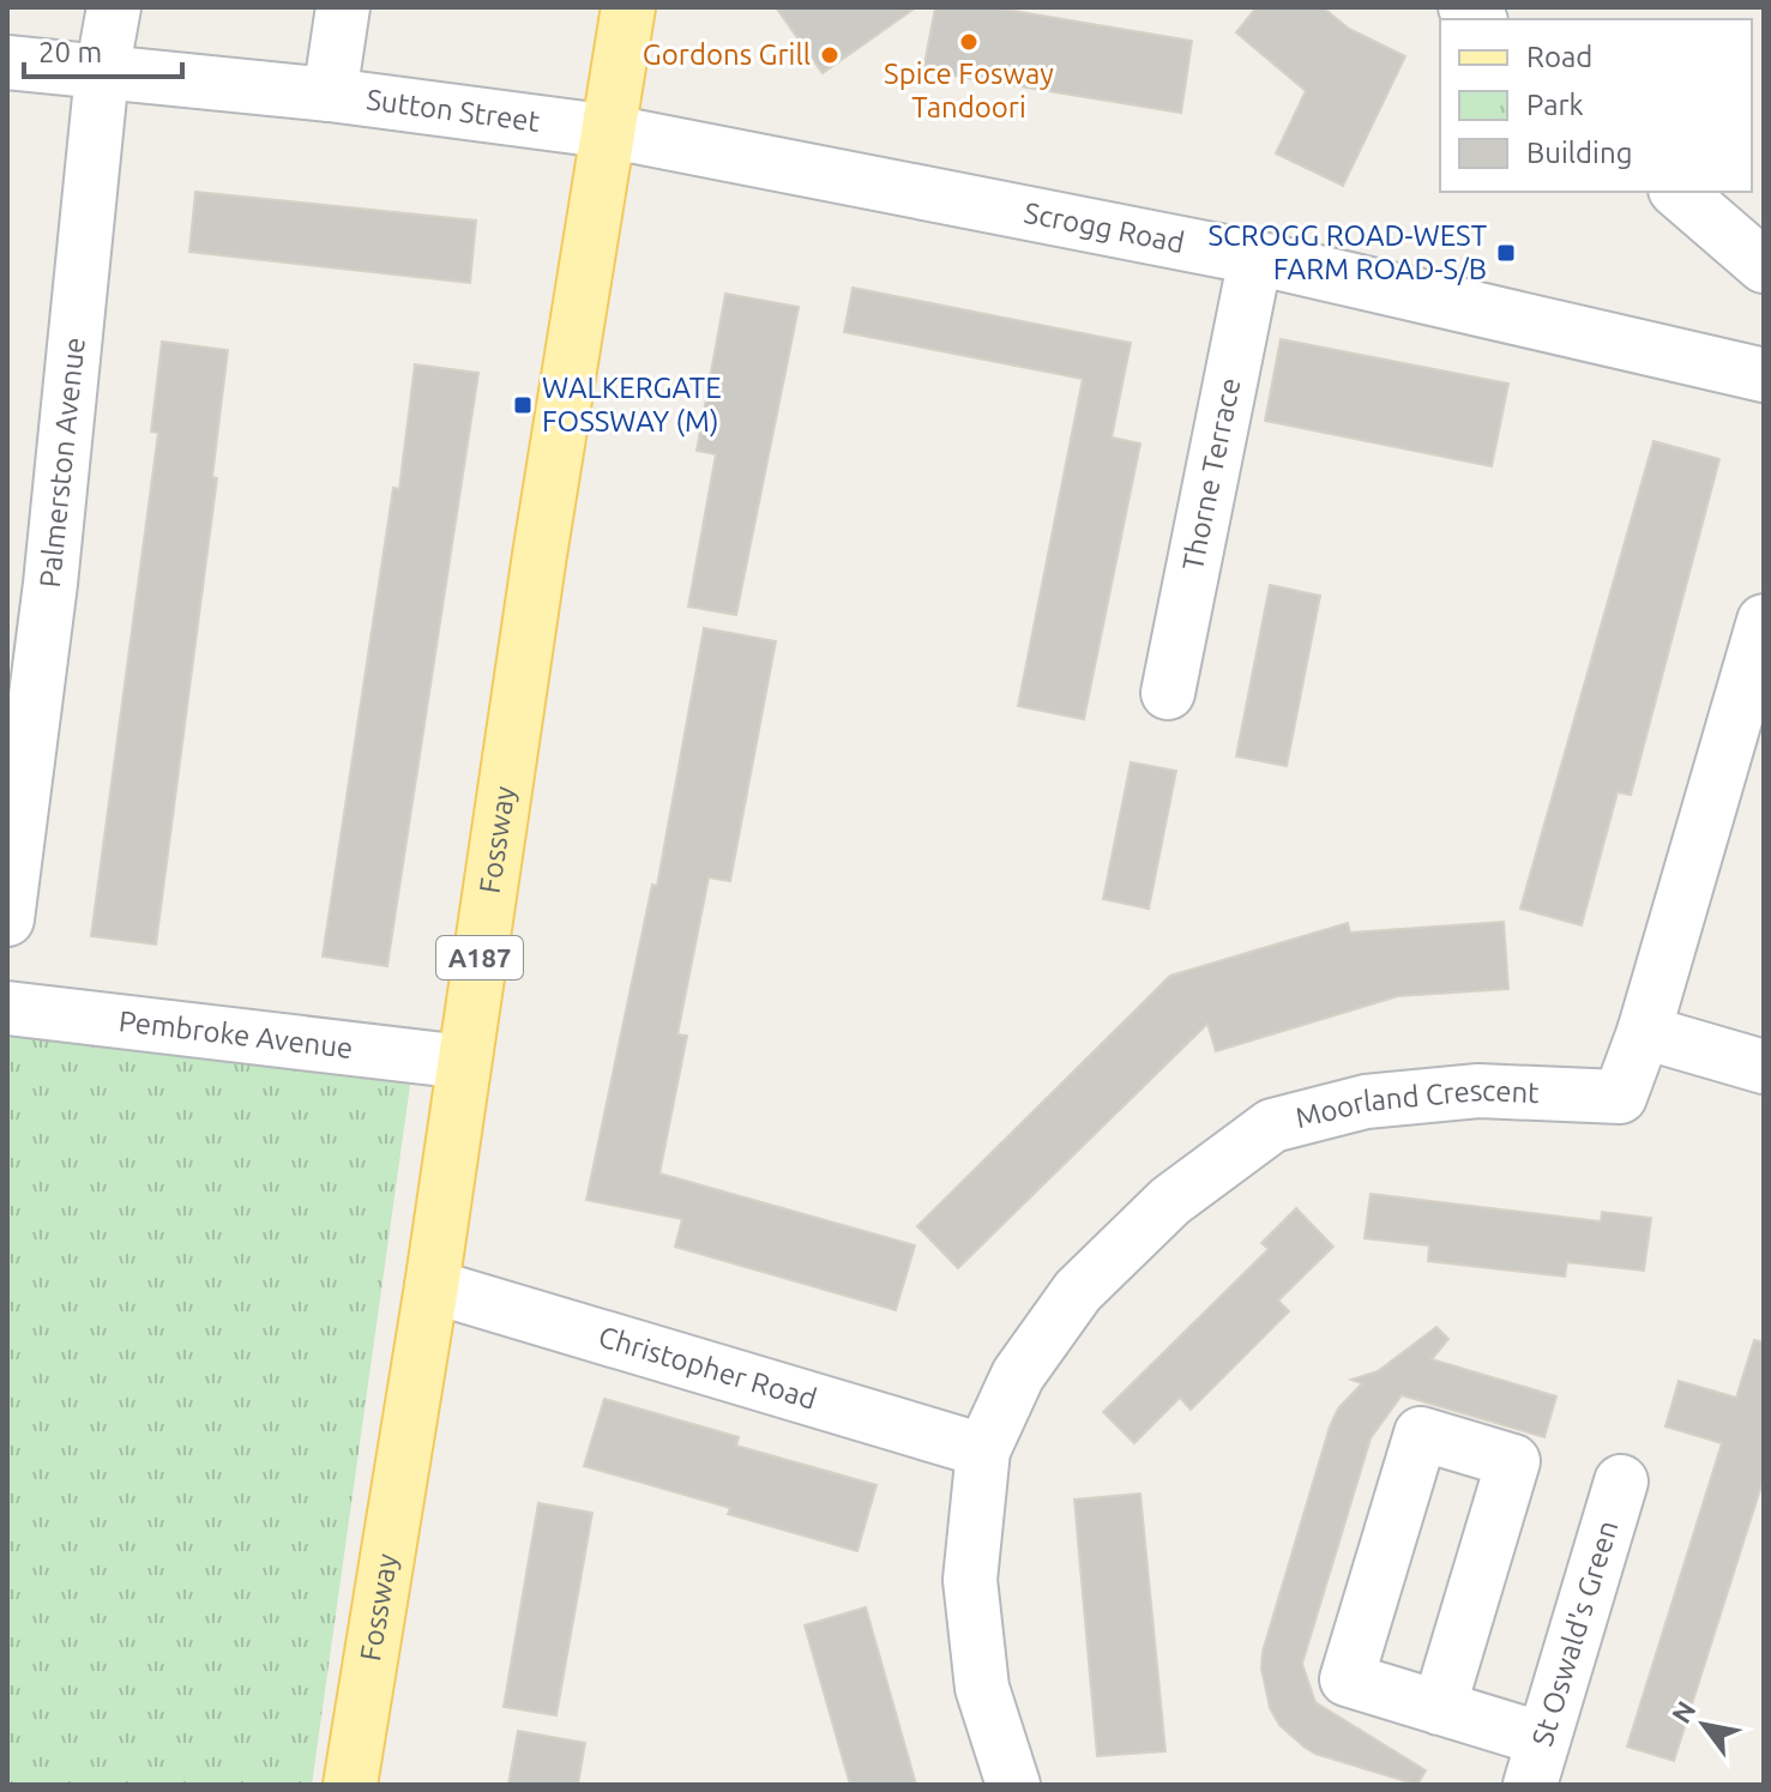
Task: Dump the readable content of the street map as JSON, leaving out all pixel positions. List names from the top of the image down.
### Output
{
  "streets": {
    "main road": ["Fossway", "A187"],
    "street": [
      "Sutton Street",
      "Scrogg Road",
      "Palmerston Avenue",
      "Thorne Terrace",
      "Pembroke Avenue",
      "Moorland Crescent",
      "Christopher Road",
      "St Oswald's Green"
    ]
  },
  "crossings": [
    ["Sutton Street", "Scrogg Road"],
    ["Sutton Street", "Palmerston Avenue"],
    ["Sutton Street", "Fossway"],
    ["Scrogg Road", "Thorne Terrace"],
    ["Scrogg Road", "Fossway"],
    ["Fossway", "Pembroke Avenue"],
    ["Fossway", "Christopher Road"],
    ["Moorland Crescent", "Christopher Road"]
  ],
  "places": {
    "other": ["Spice Fosway Tandoori", "Gordons Grill"],
    "transit": ["SCROGG ROAD-WEST FARM ROAD-S/B", "WALKERGATE FOSSWAY (M)"]
  },
  "legend": ["Road", "Park", "Building"],
  "scale_bar": "20 m",
  "north": "top left"
}
